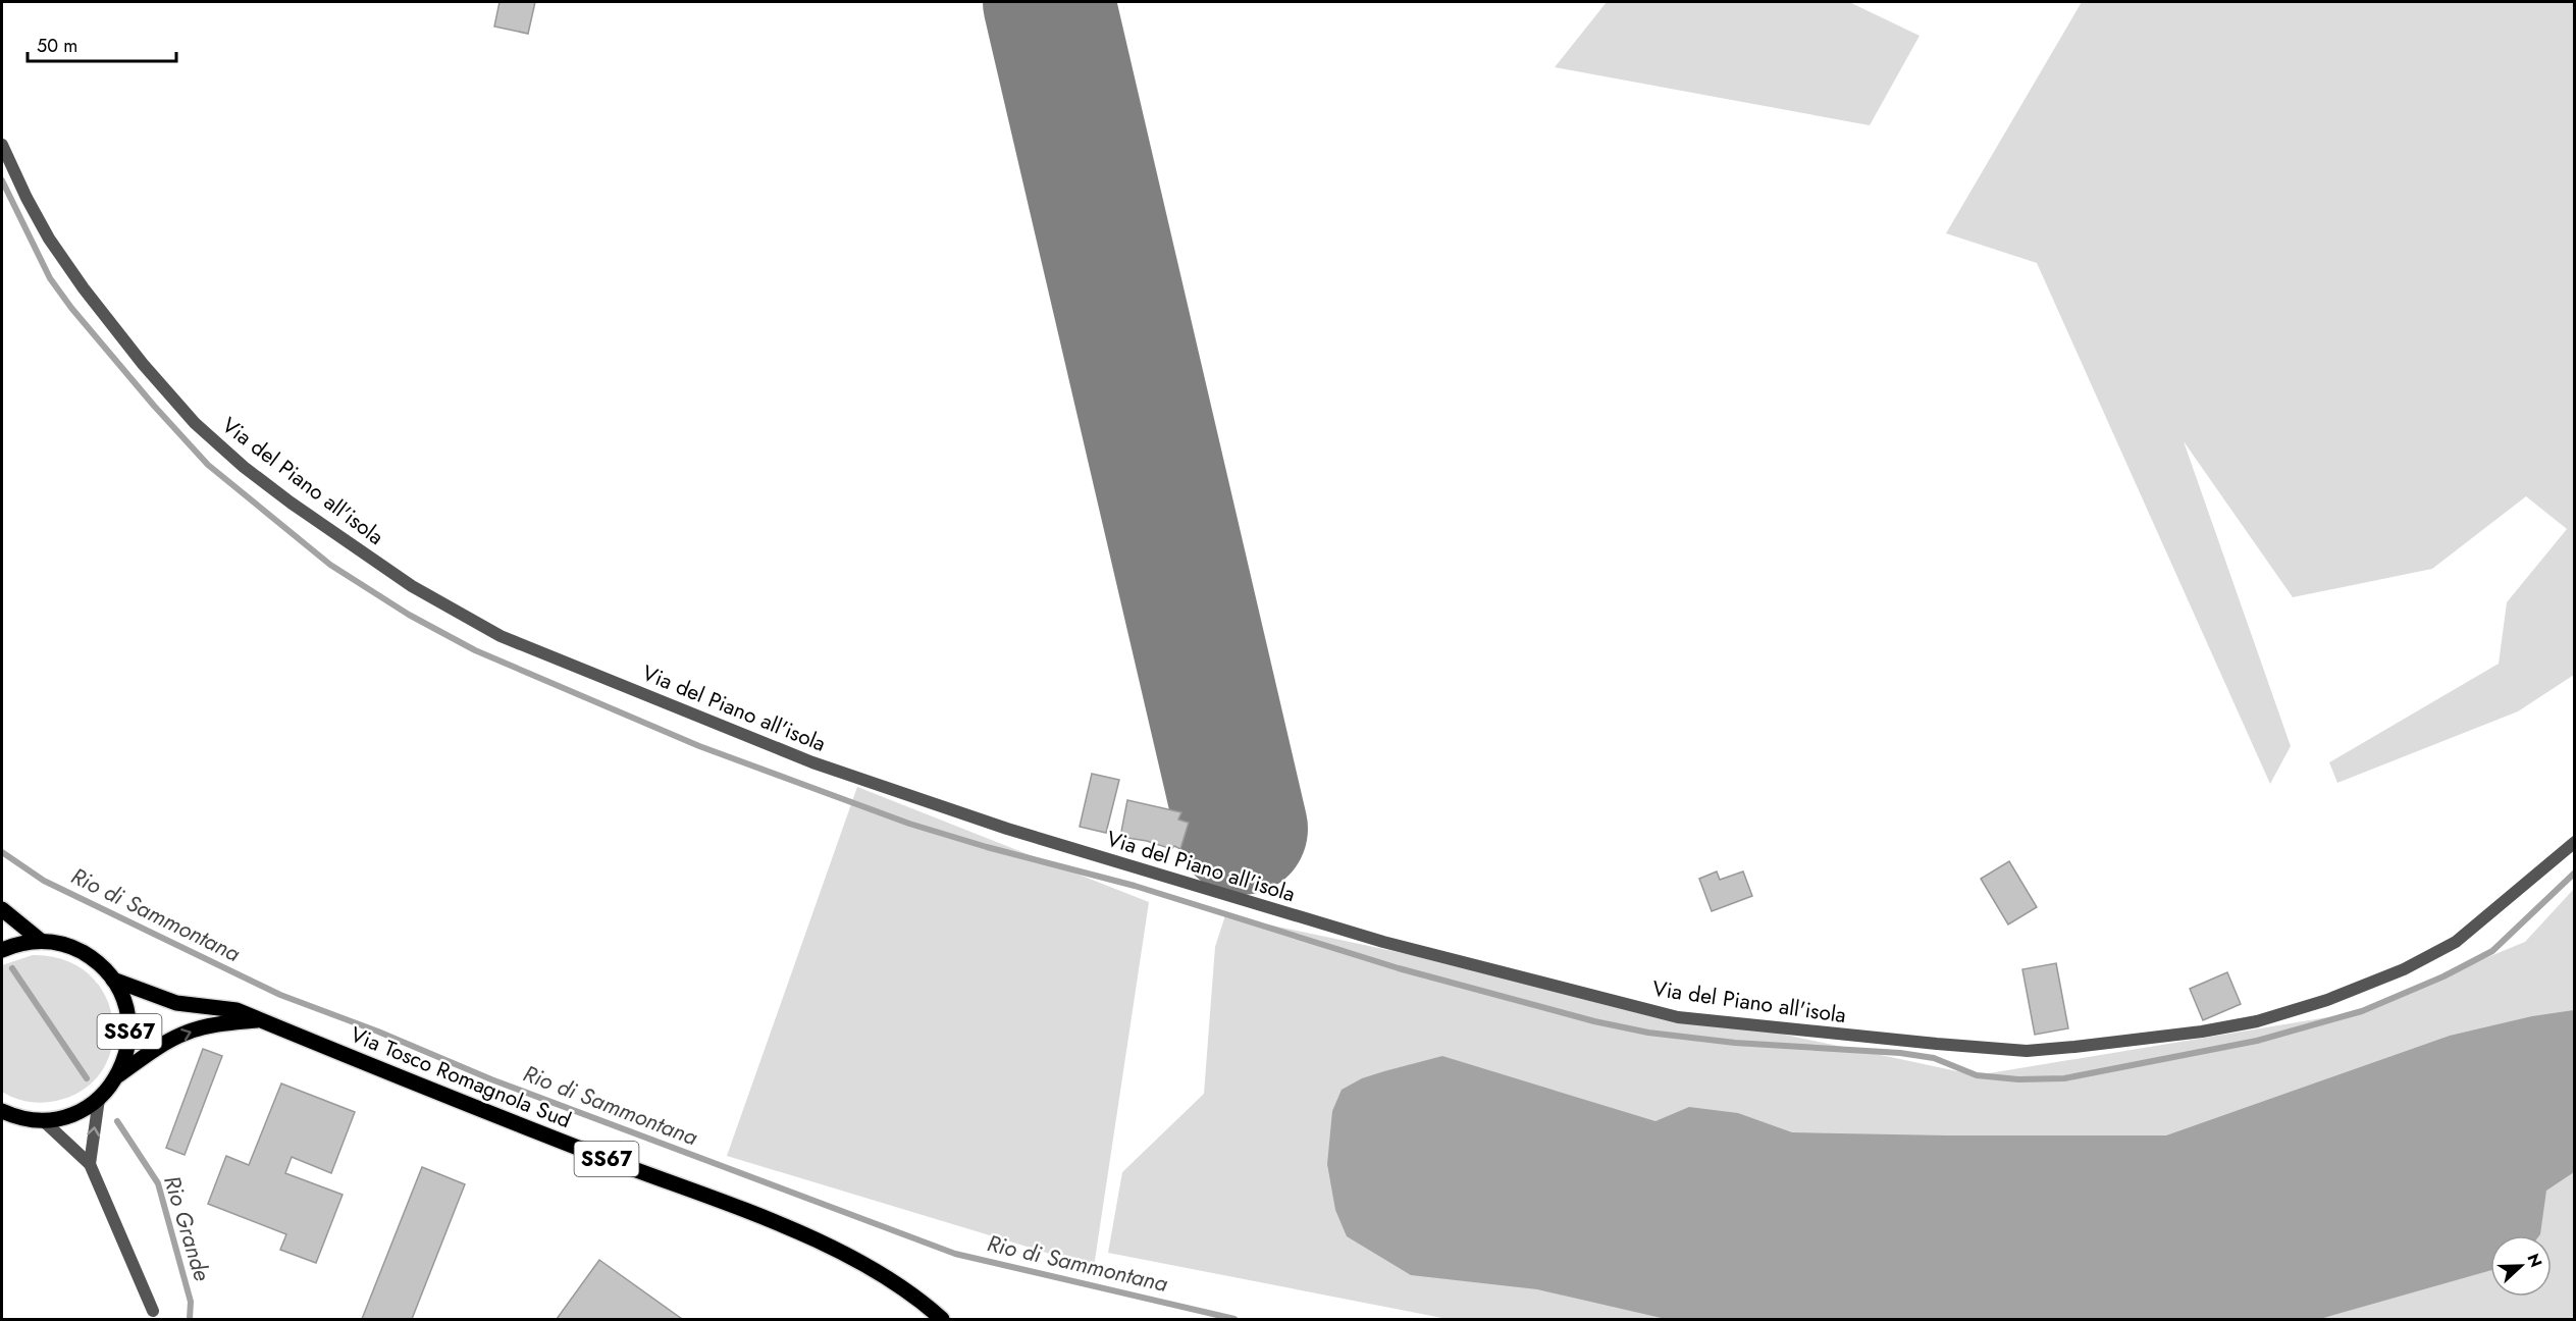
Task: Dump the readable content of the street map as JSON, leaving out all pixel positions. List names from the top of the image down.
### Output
{
  "streets": {
    "main road": ["SS67", "Via Tosco Romagnola Sud"],
    "street": ["Via del Piano all'isola"]
  },
  "crossings": [
    ["SS67", "Via Tosco Romagnola Sud"]
  ],
  "water": ["Rio di Sammontana", "Rio Grande"],
  "scale_bar": "50 m",
  "north": "right"
}
